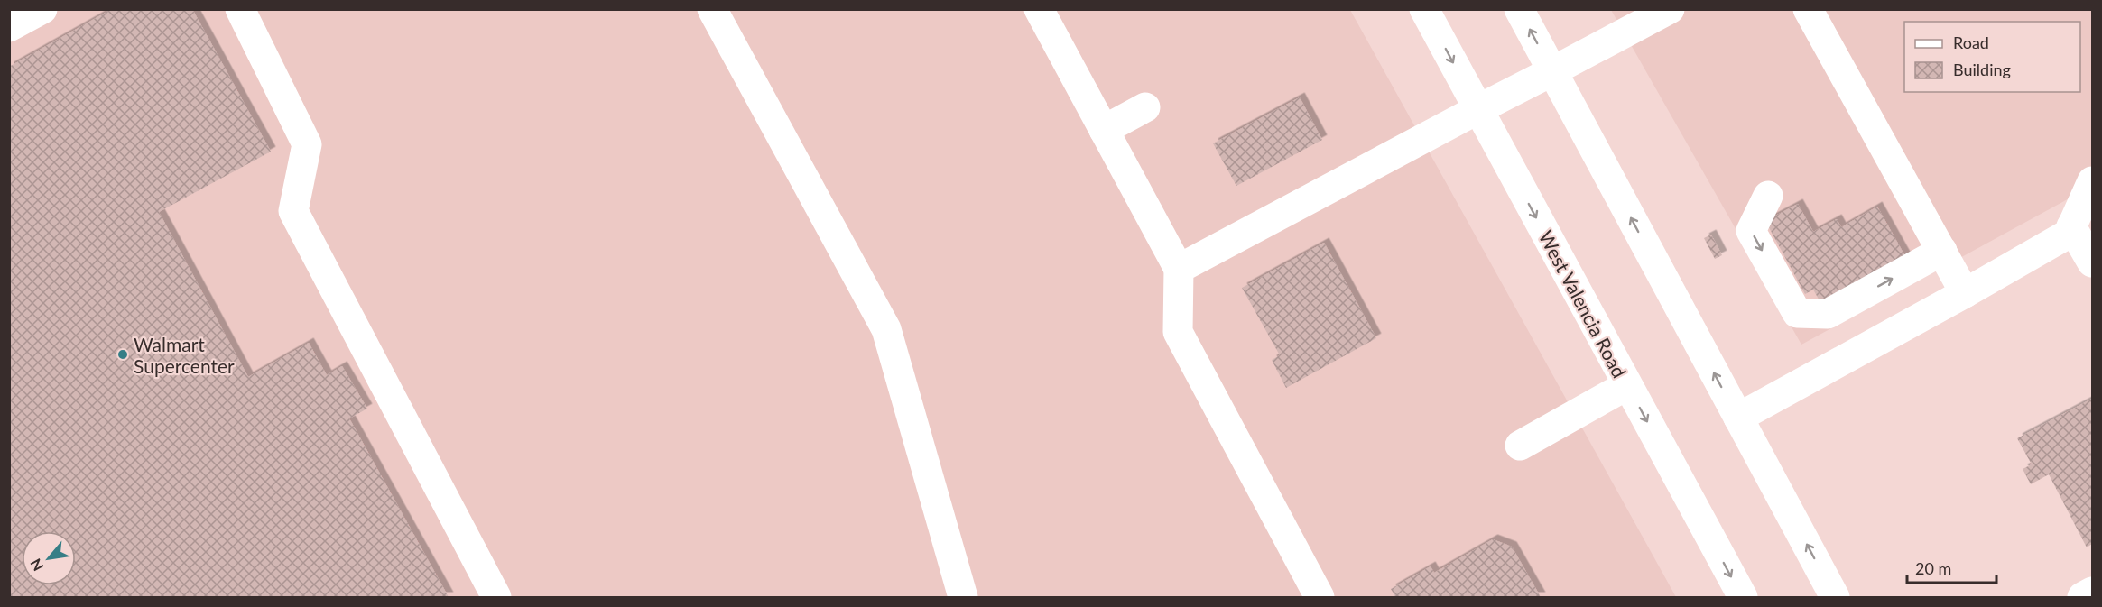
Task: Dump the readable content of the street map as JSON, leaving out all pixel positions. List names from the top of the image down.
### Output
{
  "streets": {
    "main road": ["West Valencia Road"]
  },
  "places": ["Walmart Supercenter"],
  "legend": ["Road", "Building"],
  "scale_bar": "20 m",
  "north": "bottom left"
}
